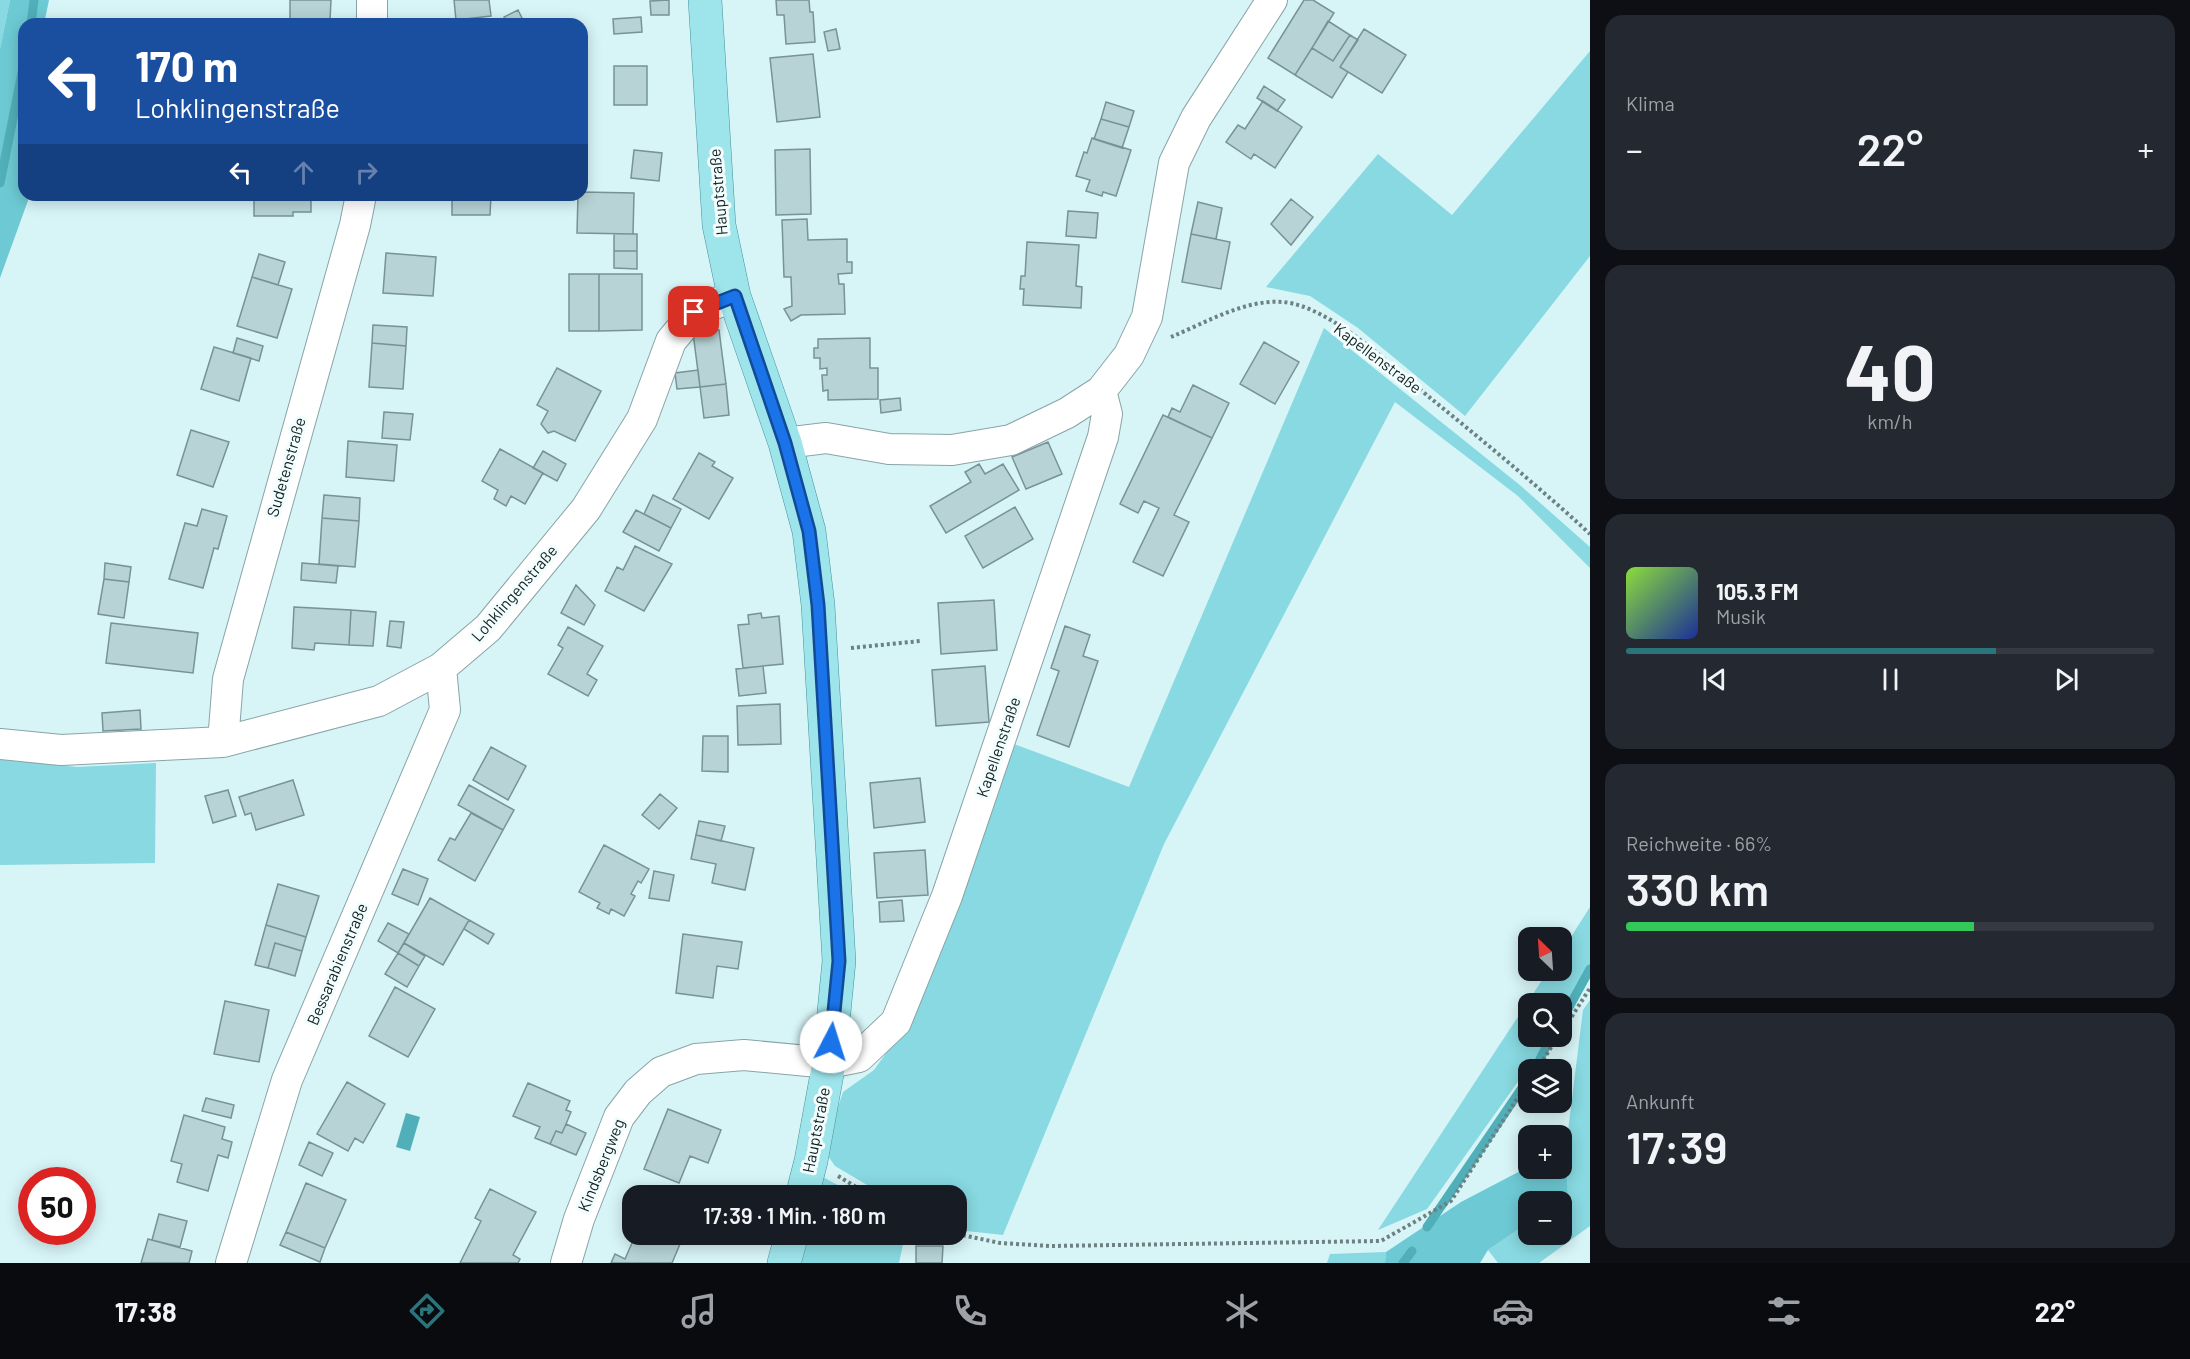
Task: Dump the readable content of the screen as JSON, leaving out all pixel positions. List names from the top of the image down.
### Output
{
  "streets": {
    "main road": ["Hauptstraße"],
    "street": [
      "Kapellenstraße",
      "Sudetenstraße",
      "Lohklingenstraße",
      "Bessarabienstraße",
      "Kindsbergweg"
    ]
  },
  "crossings": [
    ["Hauptstraße", "Kapellenstraße"],
    ["Hauptstraße", "Lohklingenstraße"],
    ["Hauptstraße", "Kindsbergweg"],
    ["Kapellenstraße", "Kindsbergweg"],
    ["Sudetenstraße", "Lohklingenstraße"],
    ["Lohklingenstraße", "Bessarabienstraße"]
  ],
  "north": "top left",
  "page": {
    "tile": [
      "Klima",
      ["40", "km/h"],
      ["Reichweite · 66%", "330 km"],
      ["Ankunft", "17:39"]
    ],
    "turn": ["170 m", "Lohklingenstraße"],
    "heat": ["−", "22°", "+"],
    "song": ["105.3 FM", "Musik"],
    "map_buttons": ["+", "−"],
    "limit": "50",
    "trip": "17:39 · 1 Min. · 180 m",
    "tabs": ["17:38", "22°"]
  }
}
